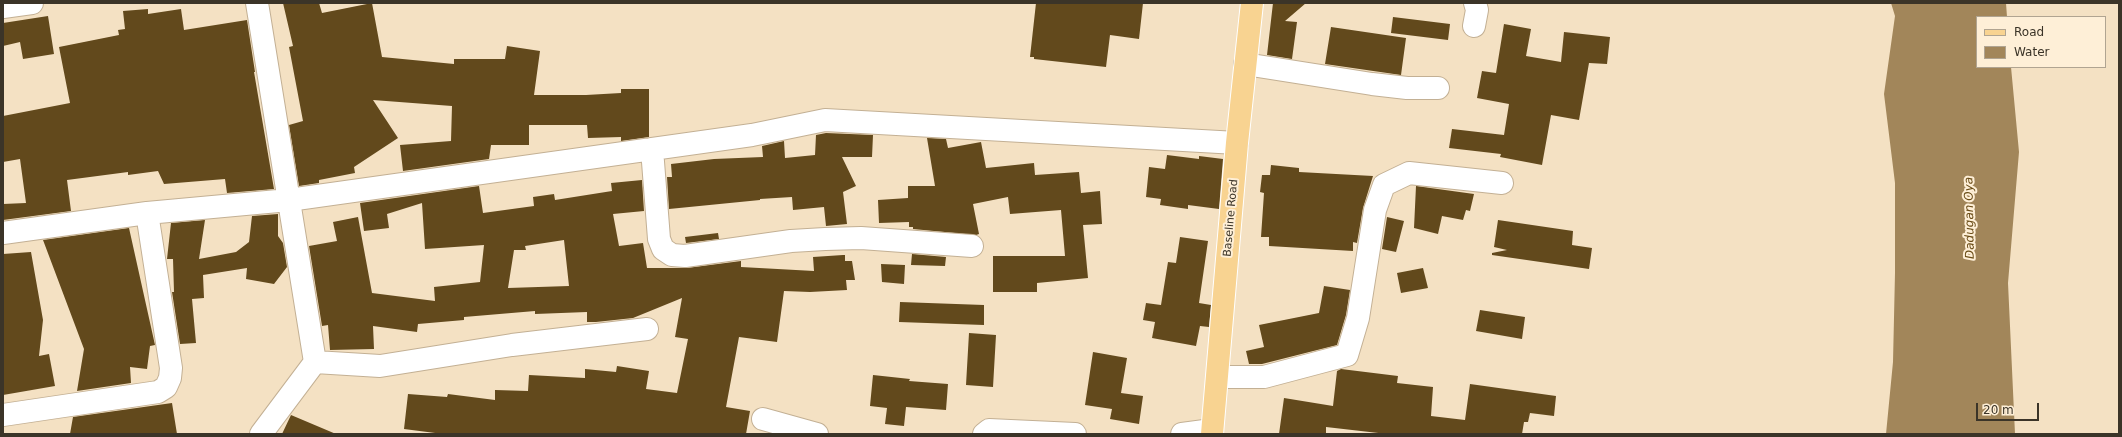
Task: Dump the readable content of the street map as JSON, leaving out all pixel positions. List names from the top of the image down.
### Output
{
  "streets": {
    "main road": ["Baseline Road"]
  },
  "water": ["Dadugan Oya"],
  "legend": ["Road", "Water"],
  "scale_bar": "20 m"
}
